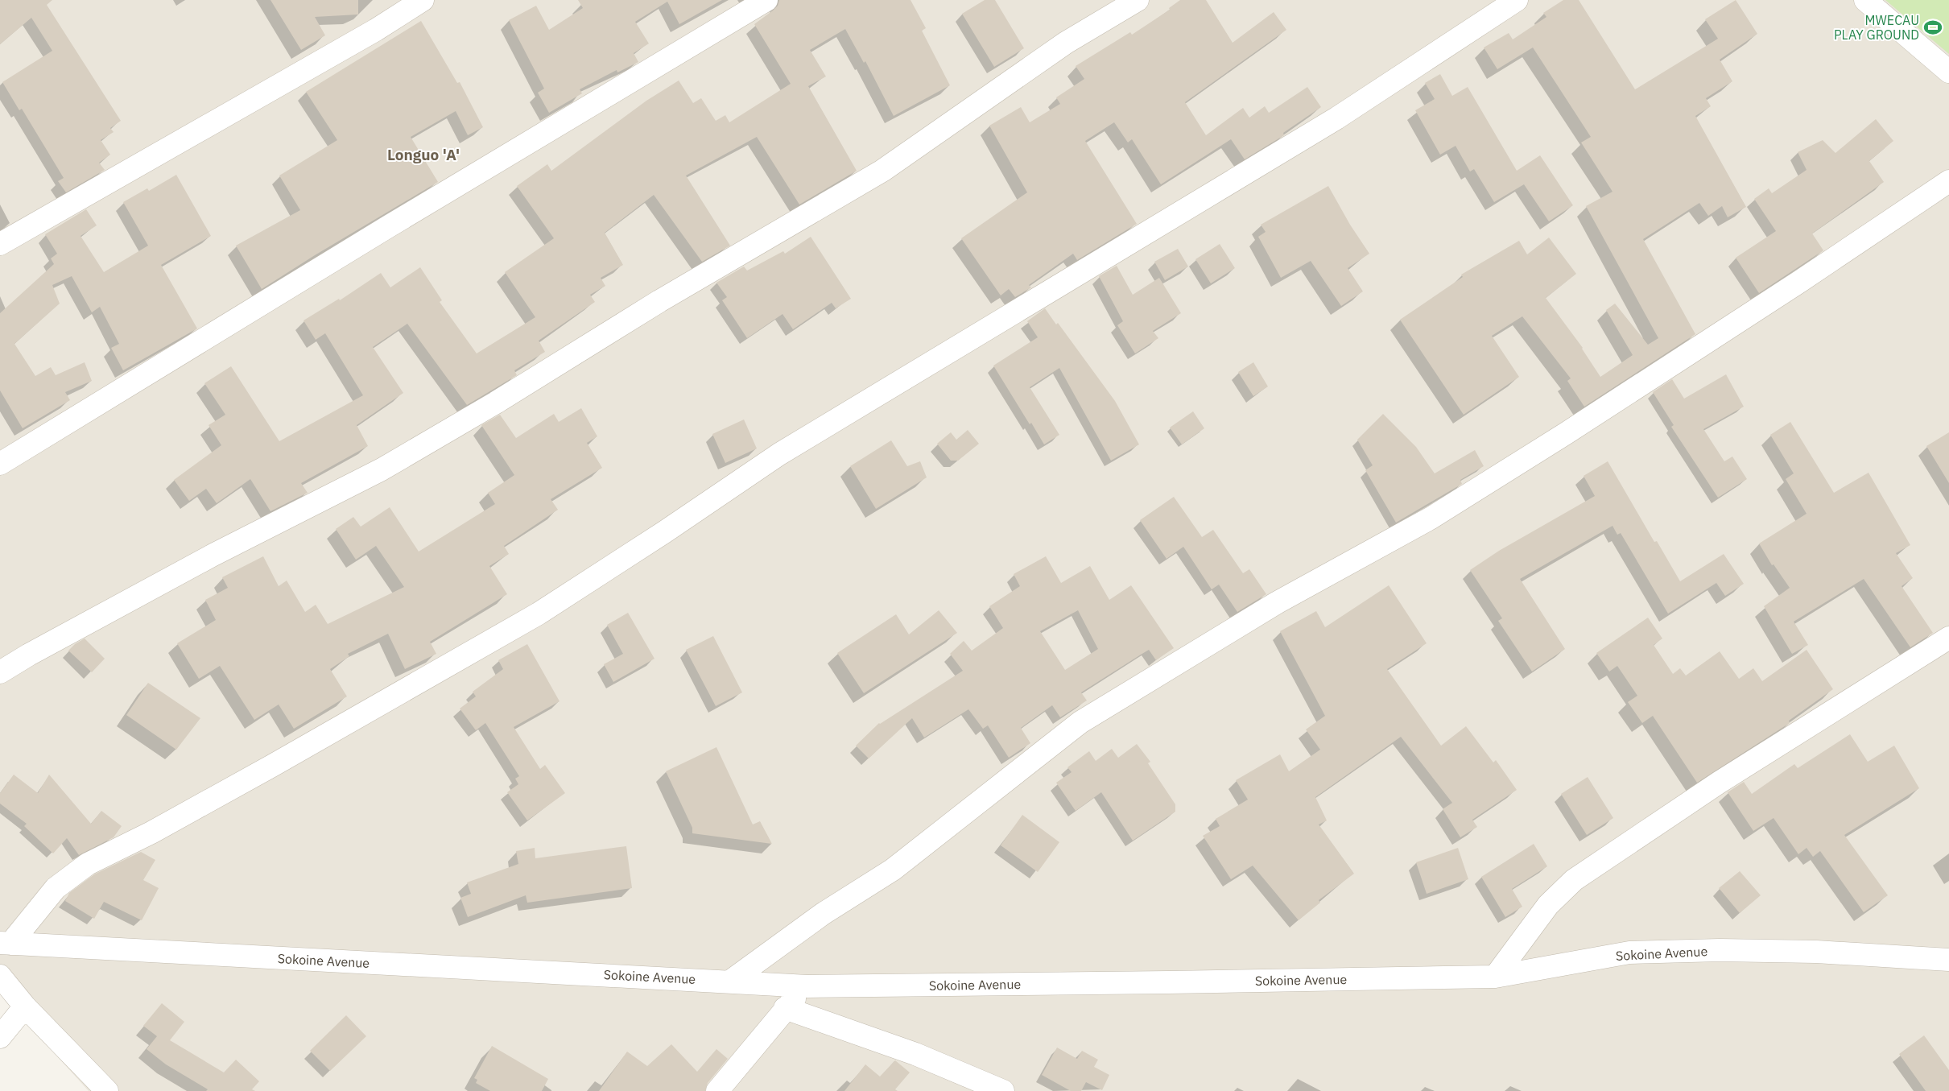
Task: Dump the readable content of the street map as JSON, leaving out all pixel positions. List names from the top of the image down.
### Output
{
  "streets": {
    "street": ["Sokoine Avenue"]
  },
  "districts": ["Longuo 'A'"],
  "places": {
    "sports": ["MWECAU PLAY GROUND"]
  }
}
